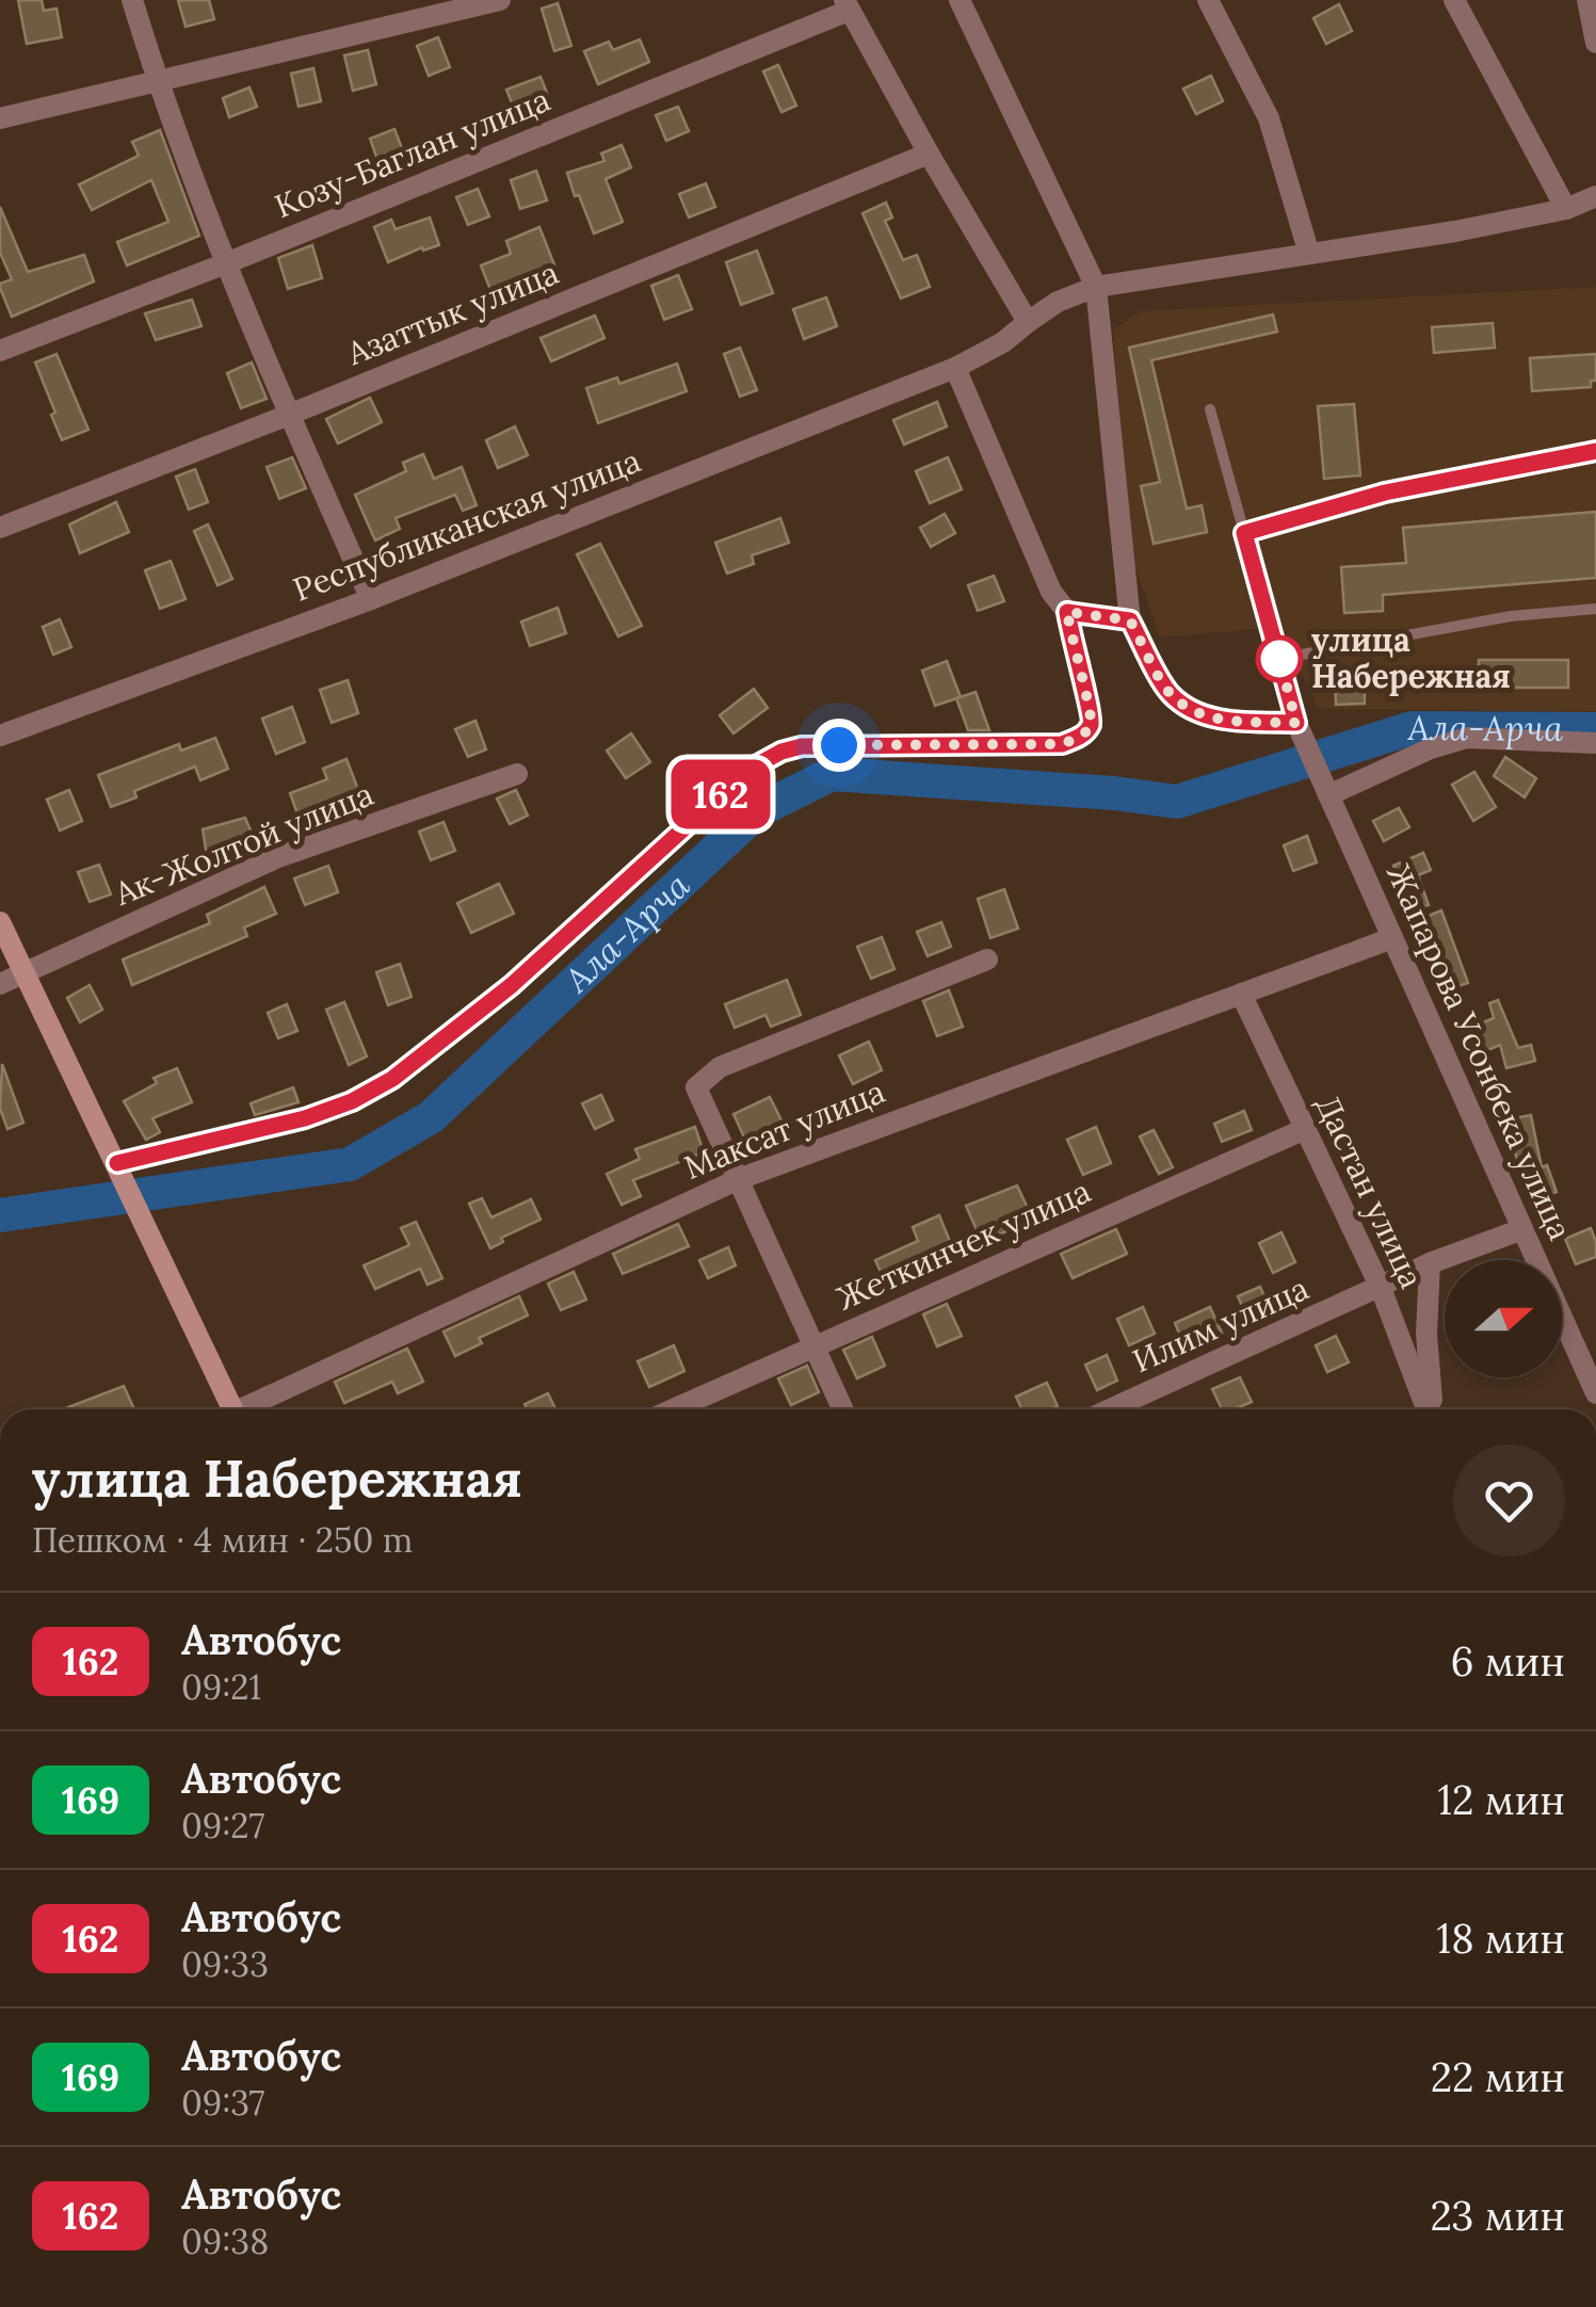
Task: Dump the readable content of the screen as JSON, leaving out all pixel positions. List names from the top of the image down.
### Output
{
  "streets": {
    "street": [
      "Козу-Баглан улица",
      "Азаттык улица",
      "Республиканская улица",
      "Ак-Жолтой улица",
      "Жапарова Усонбека улица",
      "Максат улица",
      "Дастан улица",
      "Жеткинчек улица",
      "Илим улица"
    ]
  },
  "crossings": [
    ["Жапарова Усонбека улица", "Максат улица"],
    ["Жапарова Усонбека улица", "Илим улица"],
    ["Максат улица", "Дастан улица"],
    ["Дастан улица", "Жеткинчек улица"],
    ["Дастан улица", "Илим улица"]
  ],
  "water": ["Ала-Арча"],
  "places": ["улица Набережная"],
  "lines": ["bus line 162"],
  "north": "right",
  "page": {
    "on_map": "162",
    "heading": ["улица Набережная", "Пешком · 4 мин · 250 m"],
    "list": [
      {
        "mark": "162",
        "name": "Автобус",
        "note": "09:21",
        "value": "6 мин"
      },
      {
        "mark": "169",
        "name": "Автобус",
        "note": "09:27",
        "value": "12 мин"
      },
      {
        "mark": "162",
        "name": "Автобус",
        "note": "09:33",
        "value": "18 мин"
      },
      {
        "mark": "169",
        "name": "Автобус",
        "note": "09:37",
        "value": "22 мин"
      },
      {
        "mark": "162",
        "name": "Автобус",
        "note": "09:38",
        "value": "23 мин"
      }
    ]
  }
}
